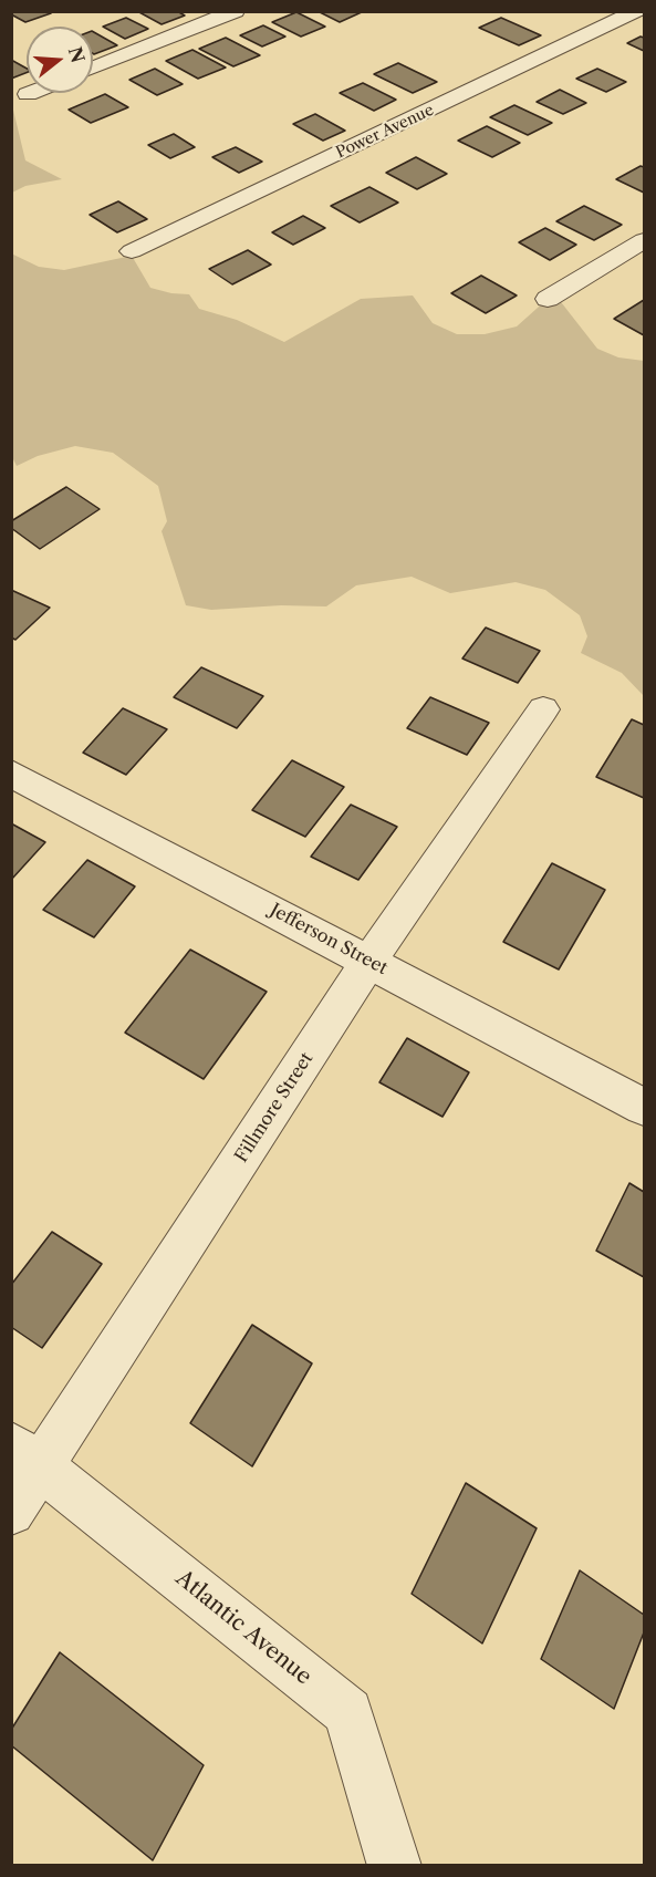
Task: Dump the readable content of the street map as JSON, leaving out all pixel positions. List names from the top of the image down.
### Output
{
  "streets": {
    "street": [
      "Power Avenue",
      "Jefferson Street",
      "Fillmore Street",
      "Atlantic Avenue"
    ]
  },
  "crossings": [
    ["Jefferson Street", "Fillmore Street"],
    ["Fillmore Street", "Atlantic Avenue"]
  ],
  "north": "right"
}
